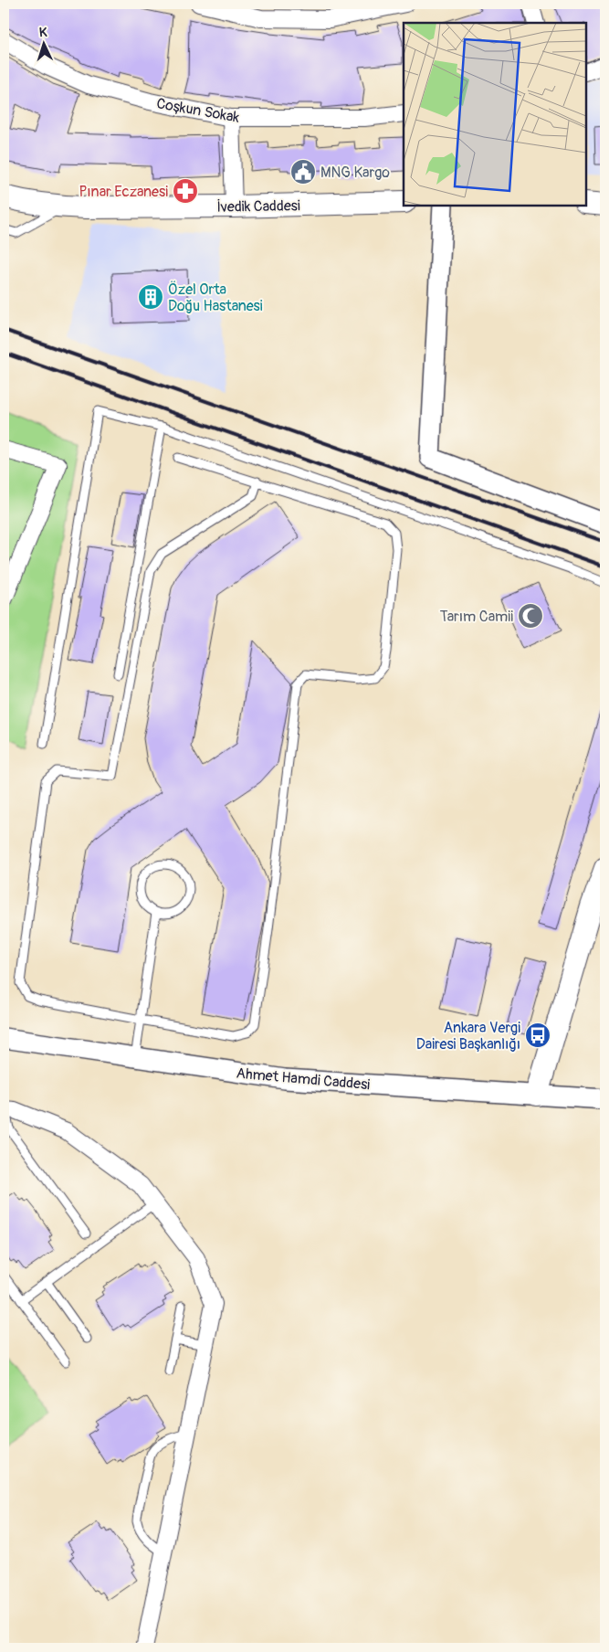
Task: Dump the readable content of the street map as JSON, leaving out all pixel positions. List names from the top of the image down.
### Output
{
  "streets": {
    "main road": ["İvedik Caddesi"],
    "street": ["Coşkun Sokak", "Ahmet Hamdi Caddesi"]
  },
  "places": {
    "public building": ["MNG Kargo"],
    "pharmacy": ["Pınar Eczanesi"],
    "building": ["Özel Orta Doğu Hastanesi"],
    "mosque": ["Tarım Camii"],
    "bus stop": ["Ankara Vergi Dairesi Başkanlığı"]
  },
  "north": "top"
}
